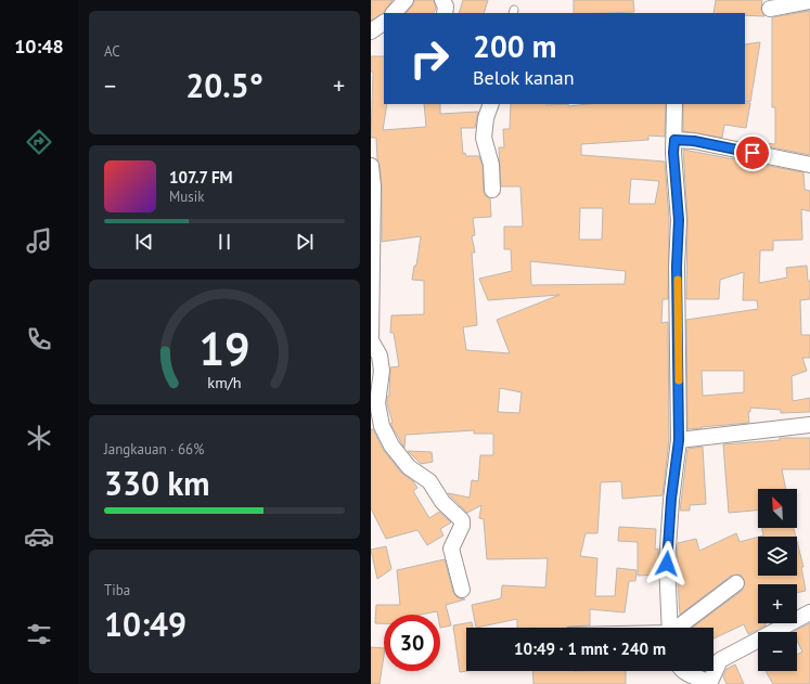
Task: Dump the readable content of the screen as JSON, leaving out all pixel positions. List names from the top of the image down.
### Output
{
  "north": "top left",
  "page": {
    "tabs": "10:48",
    "tile": [
      "AC",
      ["Jangkauan · 66%", "330 km"],
      ["Tiba", "10:49"]
    ],
    "turn": ["200 m", "Belok kanan"],
    "heat": ["−", "20.5°", "+"],
    "song": ["107.7 FM", "Musik"],
    "map_buttons": ["+", "−"],
    "limit": "30",
    "trip": "10:49 · 1 mnt · 240 m",
    "gauge": ["19", "km/h"]
  }
}
